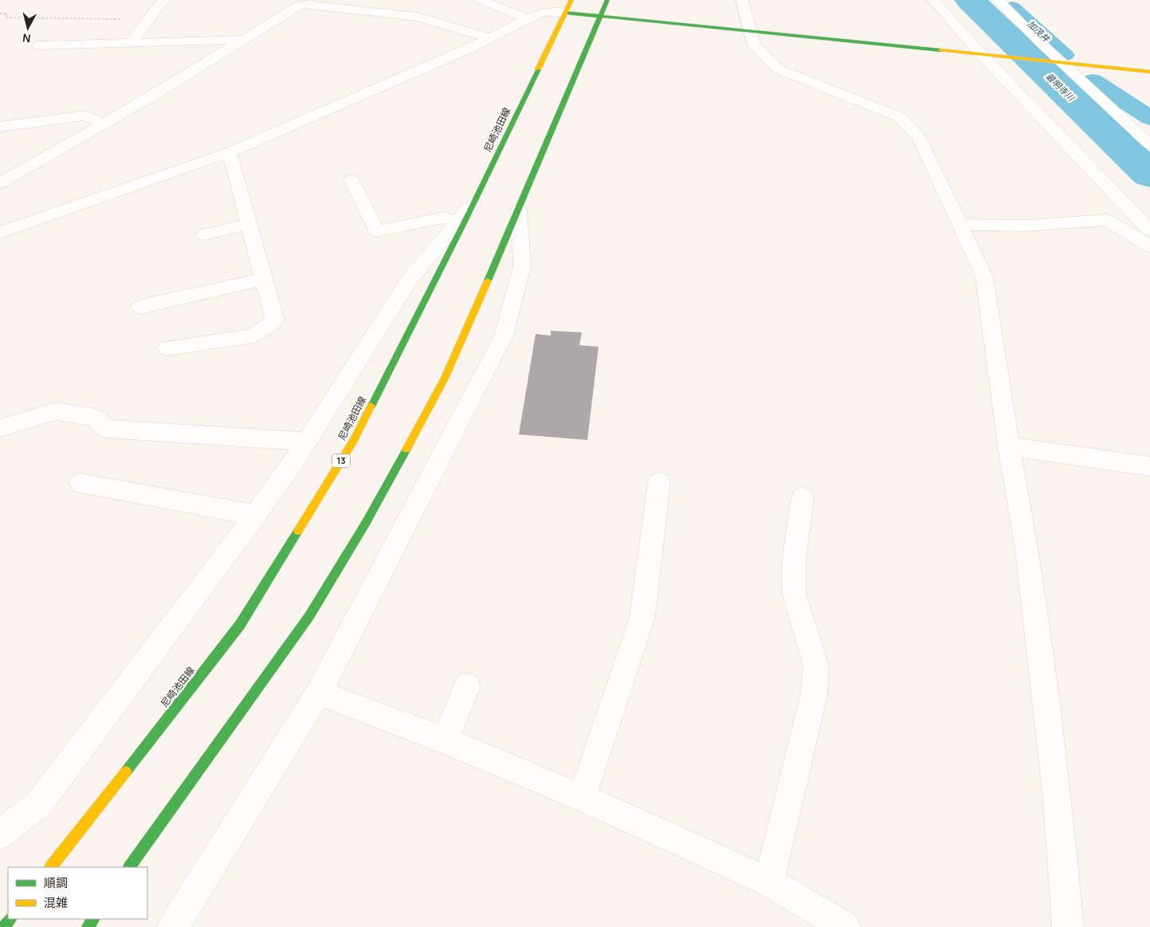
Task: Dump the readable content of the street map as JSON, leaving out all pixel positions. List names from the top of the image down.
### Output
{
  "streets": {
    "main road": ["尼崎池田線", "13"]
  },
  "water": ["加茂井", "最明寺川"],
  "legend": ["順調", "混雑"],
  "north": "bottom"
}
